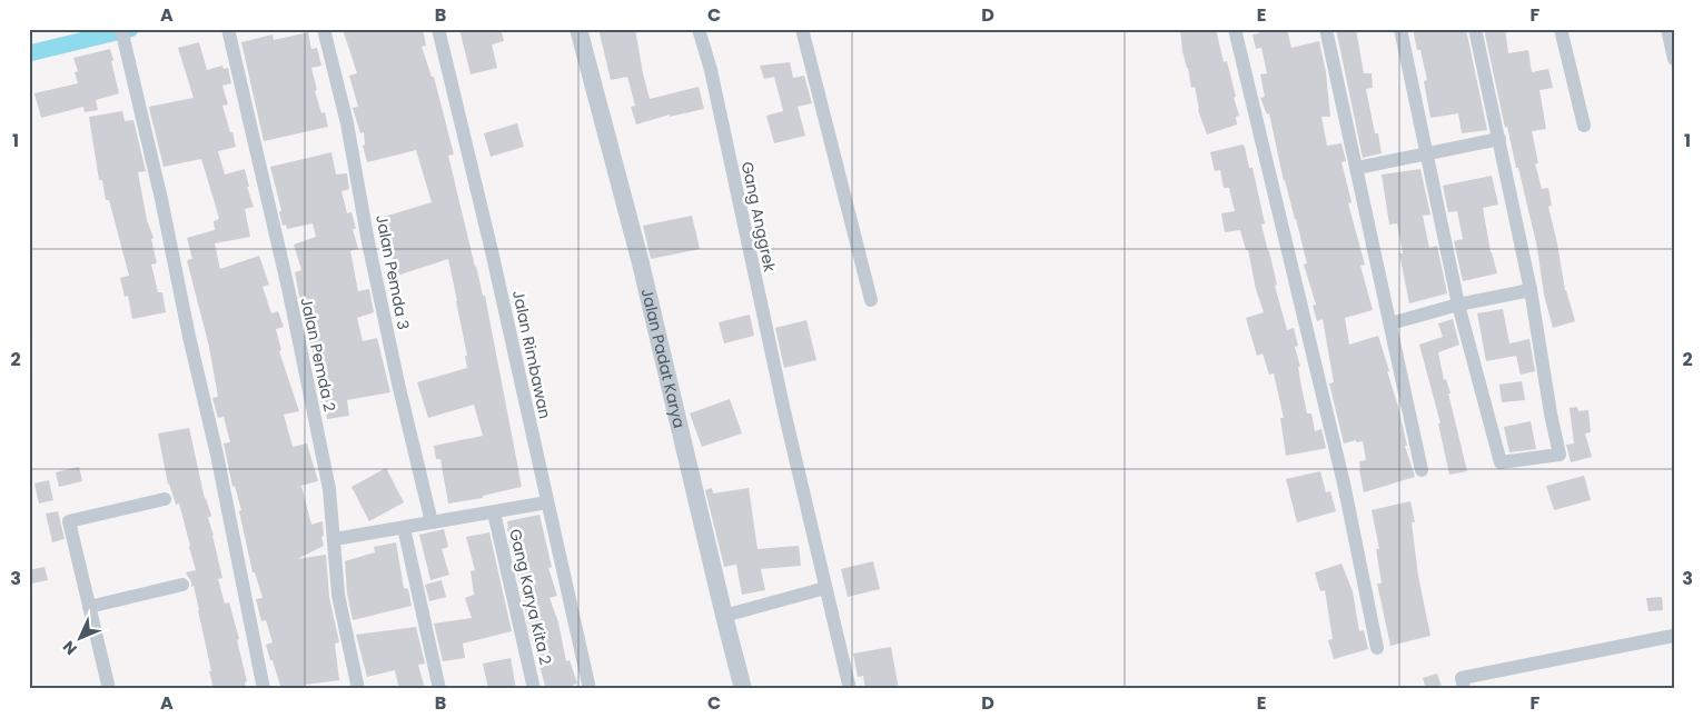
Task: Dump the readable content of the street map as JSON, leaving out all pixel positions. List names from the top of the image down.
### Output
{
  "streets": {
    "street": [
      "Gang Anggrek",
      "Jalan Pemda 3",
      "Jalan Pemda 2",
      "Jalan Rimbawan",
      "Jalan Padat Karya",
      "Gang Karya Kita 2"
    ]
  },
  "north": "bottom left",
  "grid": {
    "columns": [
      "A",
      "B",
      "C",
      "D",
      "E",
      "F"
    ],
    "rows": ["1", "2", "3"]
  }
}
